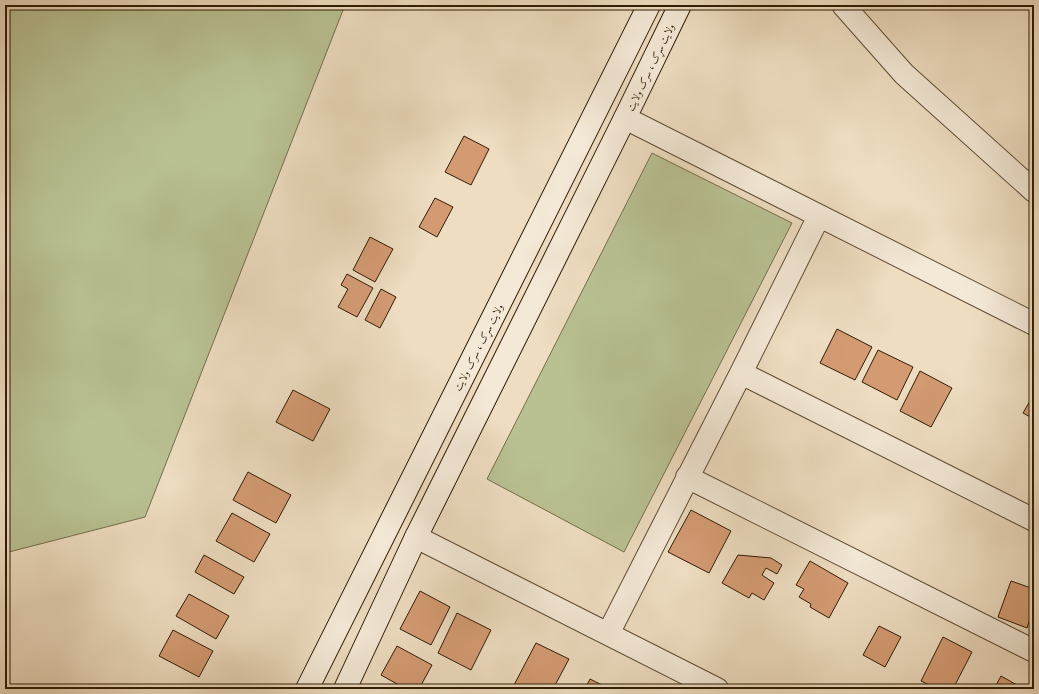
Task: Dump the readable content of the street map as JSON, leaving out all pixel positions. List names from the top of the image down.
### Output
{
  "streets": {
    "street": ["ولایت سړک ، سرک ولایت"]
  }
}
